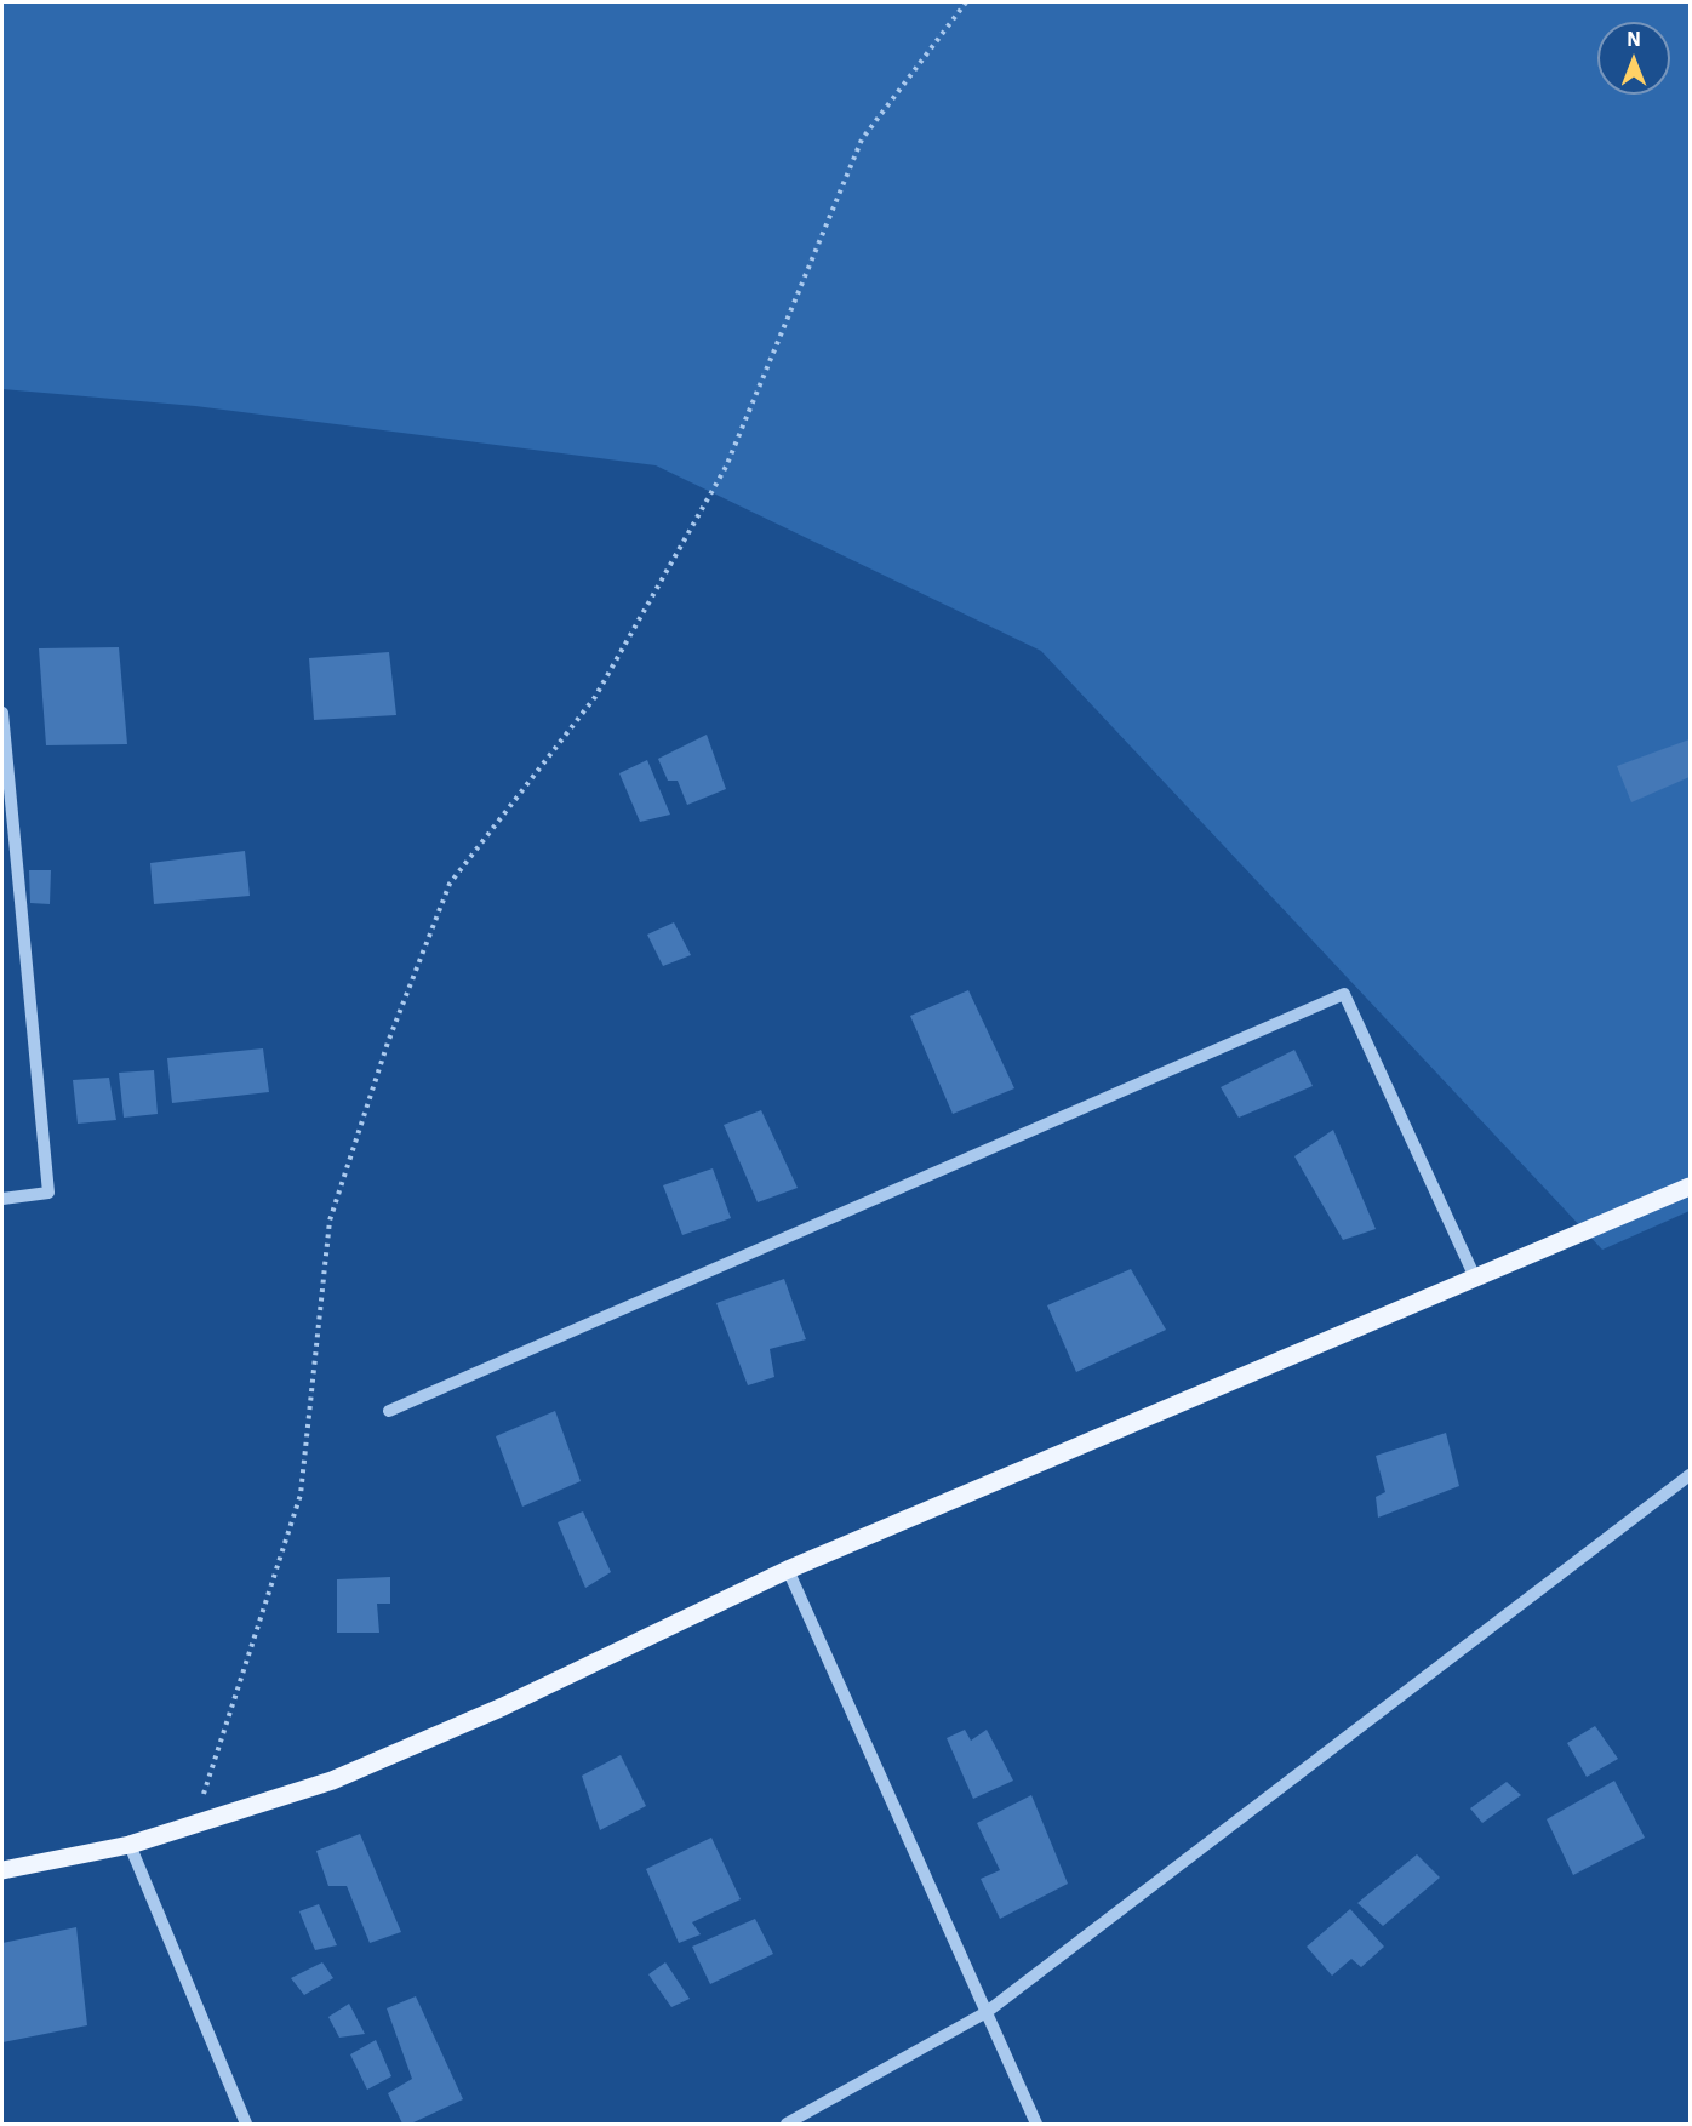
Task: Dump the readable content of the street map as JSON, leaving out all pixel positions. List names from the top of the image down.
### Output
{
  "north": "top"
}
